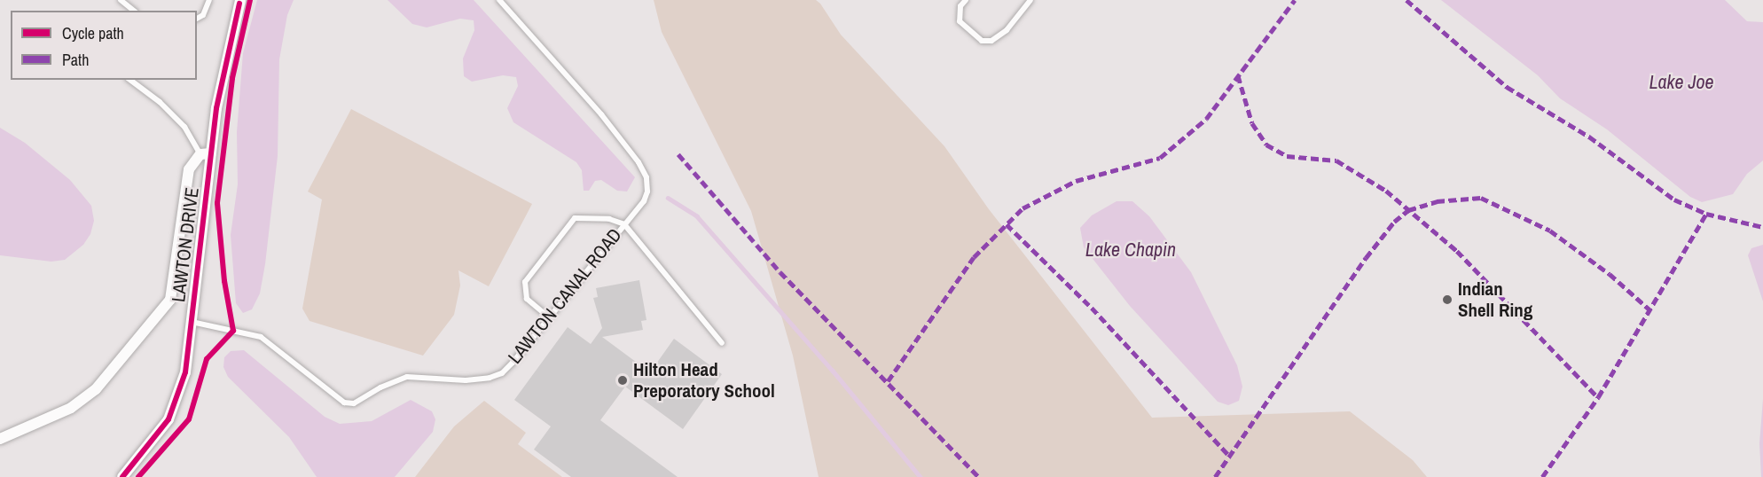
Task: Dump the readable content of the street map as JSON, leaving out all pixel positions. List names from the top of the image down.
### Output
{
  "streets": {
    "street": ["LAWTON DRIVE"],
    "lane": ["LAWTON CANAL ROAD"]
  },
  "crossings": [
    ["LAWTON DRIVE", "LAWTON CANAL ROAD"]
  ],
  "water": ["Lake Joe", "Lake Chapin"],
  "places": ["Indian Shell Ring", "Hilton Head Preporatory School"],
  "legend": ["Cycle path", "Path"]
}
